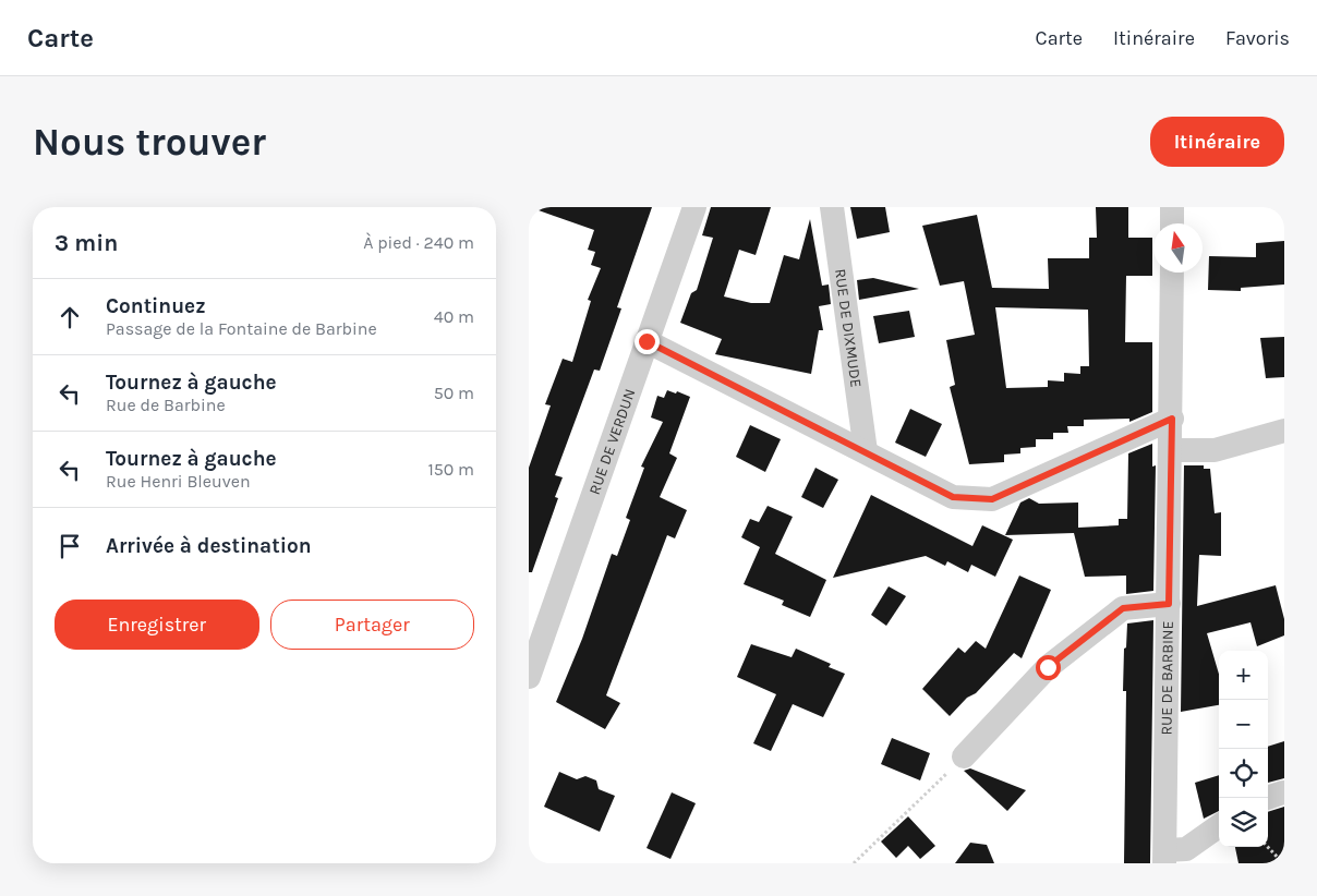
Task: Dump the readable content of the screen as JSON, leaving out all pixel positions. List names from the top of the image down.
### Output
{
  "streets": {
    "street": ["RUE DE DIXMUDE", "RUE DE VERDUN", "RUE DE BARBINE"]
  },
  "north": "top",
  "page": {
    "header": "Carte",
    "nav": ["Carte", "Itinéraire", "Favoris"],
    "buttons": [
      "Itinéraire",
      ["Enregistrer", "Partager"]
    ],
    "title": "Nous trouver",
    "heading": ["3 min", "À pied · 240 m"],
    "list": [
      ["Continuez", "Passage de la Fontaine de Barbine", "40 m"],
      ["Tournez à gauche", "Rue de Barbine", "50 m"],
      ["Tournez à gauche", "Rue Henri Bleuven", "150 m"],
      "Arrivée à destination"
    ],
    "map_buttons": ["+", "−"]
  }
}
